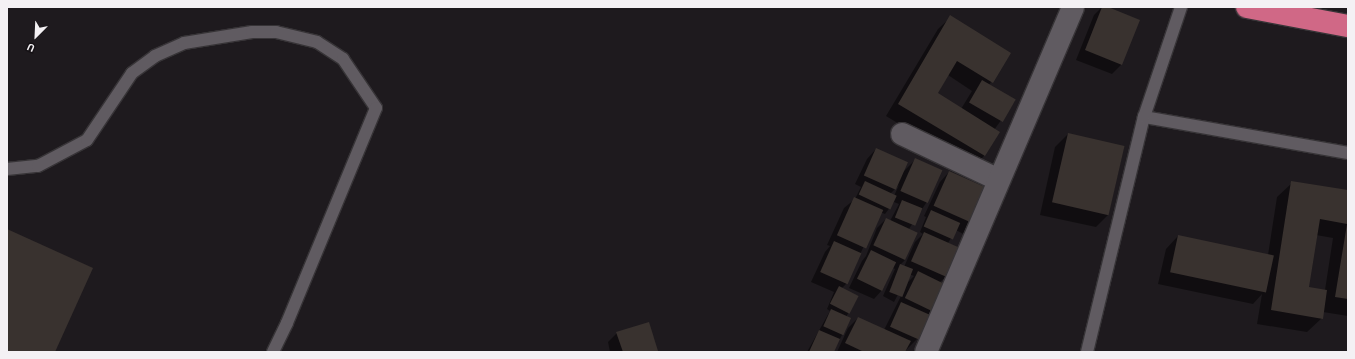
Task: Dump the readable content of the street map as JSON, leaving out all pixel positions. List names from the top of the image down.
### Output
{
  "north": "bottom left"
}
